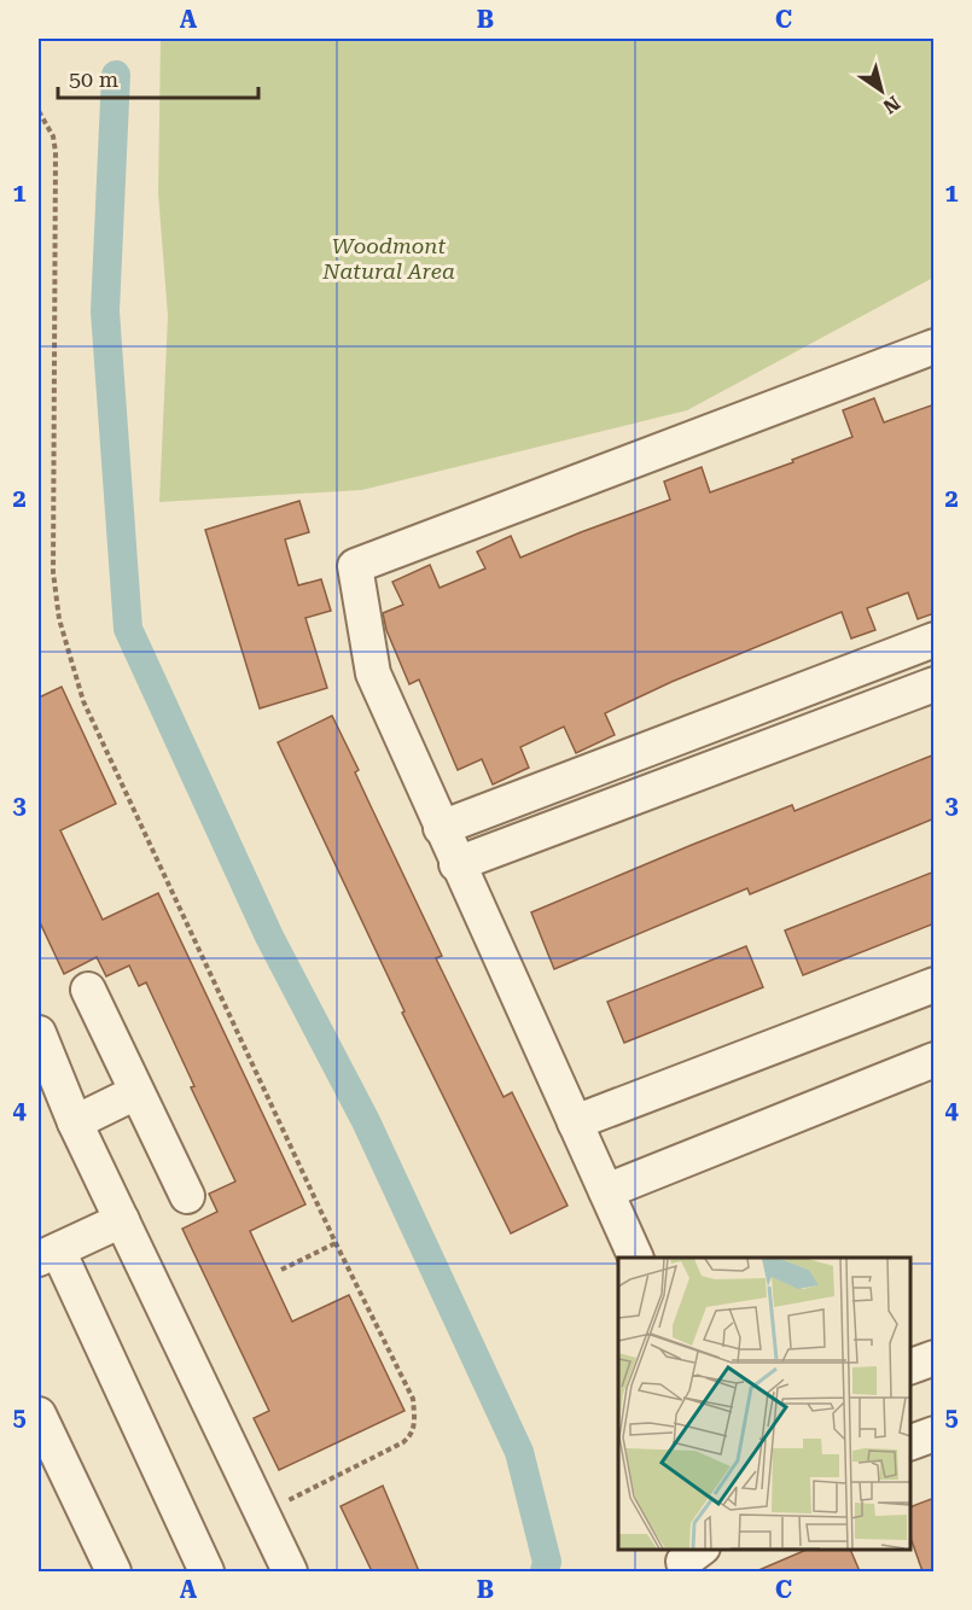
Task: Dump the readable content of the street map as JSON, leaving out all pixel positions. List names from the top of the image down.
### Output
{
  "parks": ["Woodmont Natural Area"],
  "scale_bar": "50 m",
  "north": "bottom right",
  "grid": {
    "columns": ["A", "B", "C"],
    "rows": [
      "1",
      "2",
      "3",
      "4",
      "5"
    ]
  }
}
